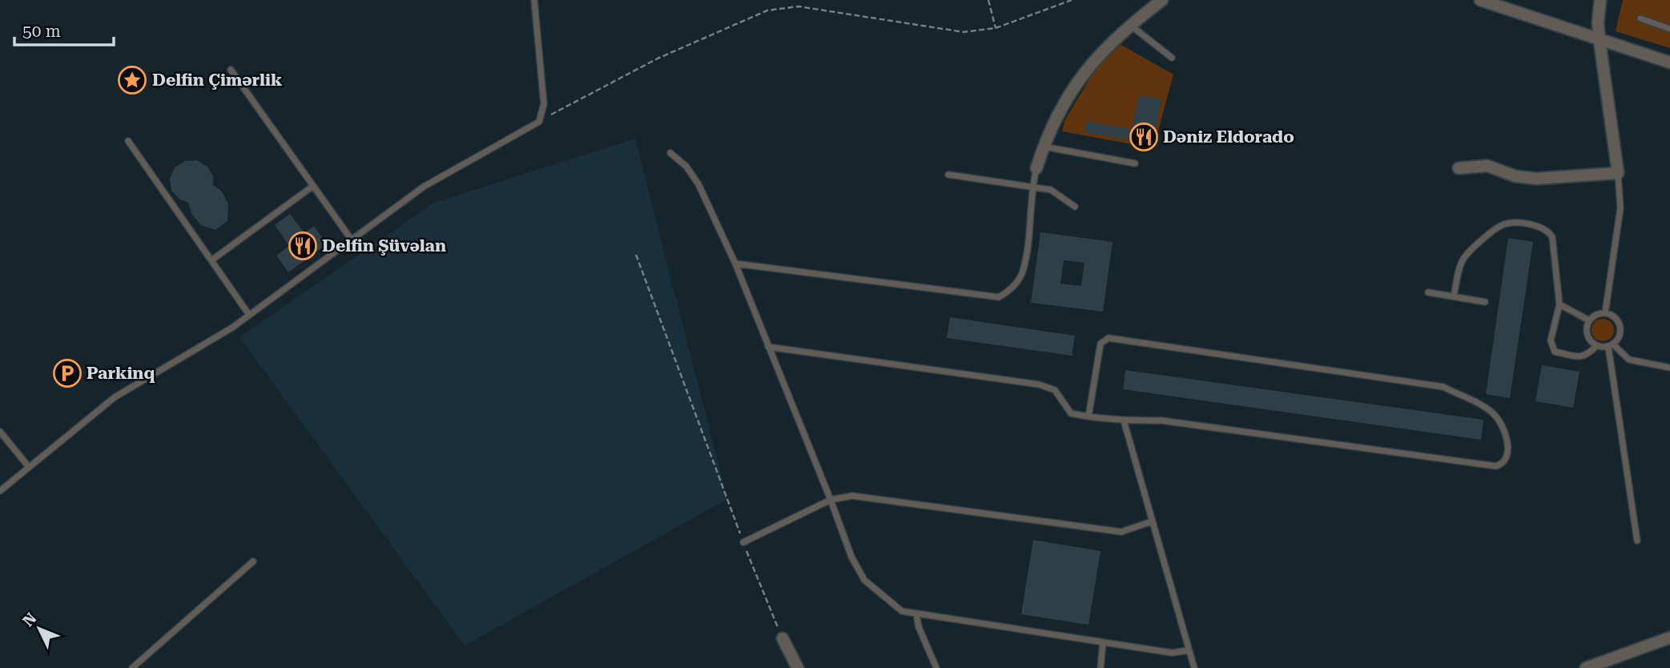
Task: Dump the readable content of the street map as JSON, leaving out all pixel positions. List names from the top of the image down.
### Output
{
  "places": {
    "place": ["Delfin Çimərlik"],
    "restaurant": ["Dəniz Eldorado", "Delfin Şüvəlan"],
    "parking": ["Parkinq"]
  },
  "scale_bar": "50 m",
  "north": "top left"
}
